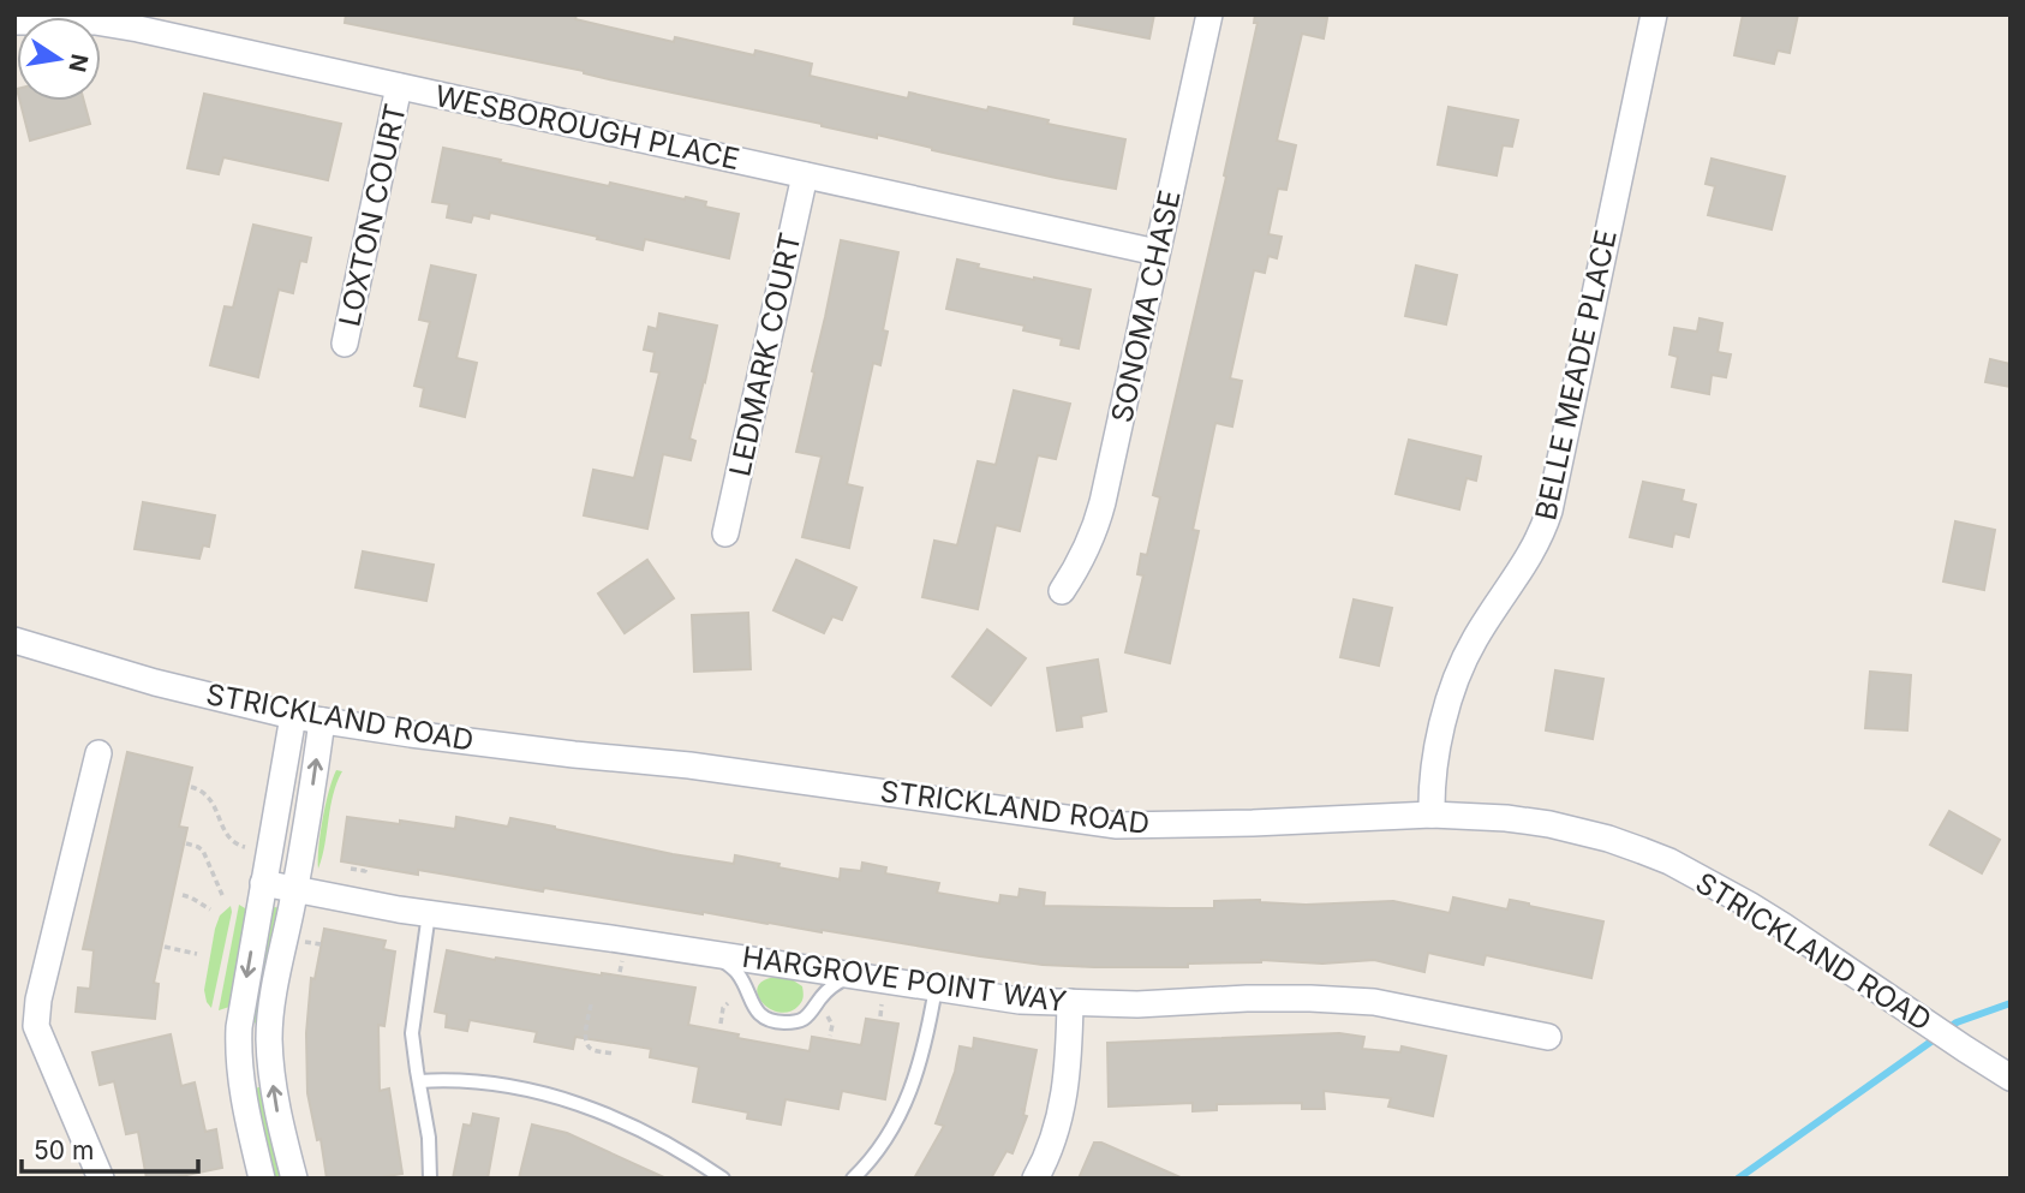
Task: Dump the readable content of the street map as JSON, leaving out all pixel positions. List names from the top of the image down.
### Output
{
  "streets": {
    "street": [
      "WESBOROUGH PLACE",
      "LOXTON COURT",
      "SONOMA CHASE",
      "LEDMARK COURT",
      "BELLE MEADE PLACE",
      "STRICKLAND ROAD",
      "HARGROVE POINT WAY"
    ]
  },
  "crossings": [
    ["WESBOROUGH PLACE", "LOXTON COURT"],
    ["WESBOROUGH PLACE", "SONOMA CHASE"],
    ["WESBOROUGH PLACE", "LEDMARK COURT"],
    ["BELLE MEADE PLACE", "STRICKLAND ROAD"]
  ],
  "scale_bar": "50 m",
  "north": "right"
}
